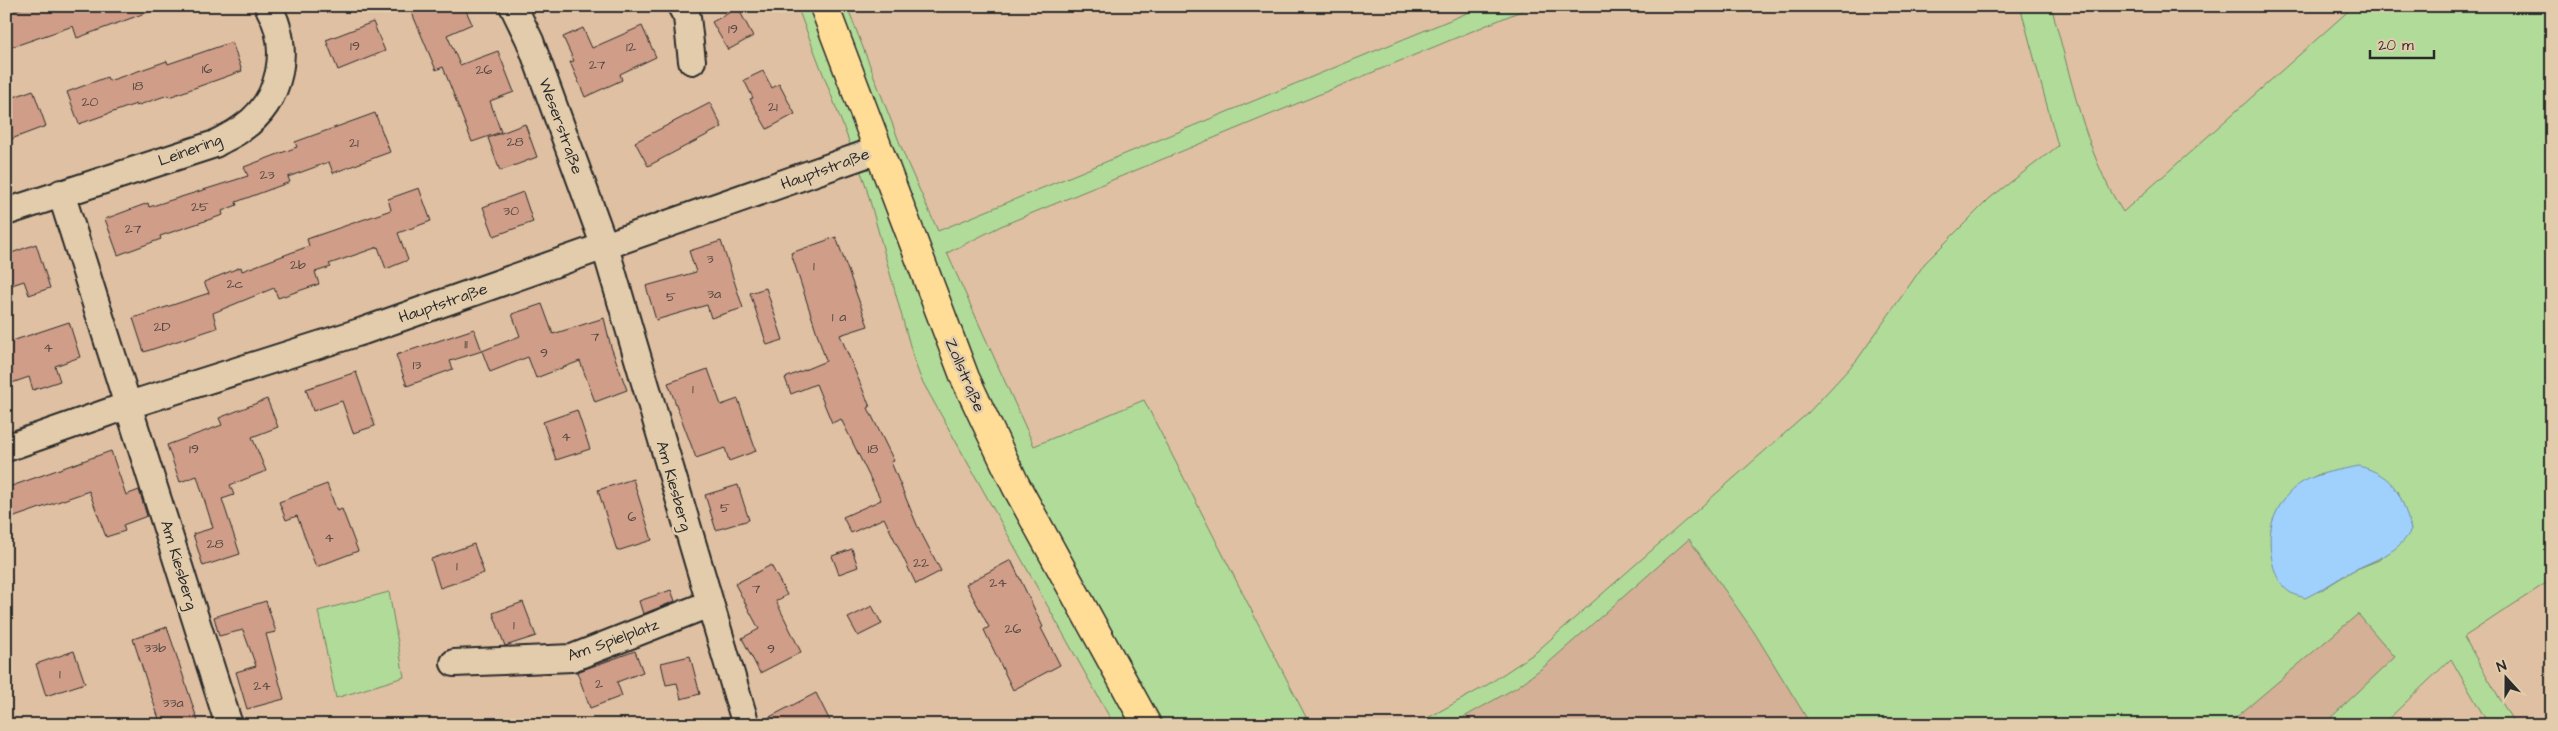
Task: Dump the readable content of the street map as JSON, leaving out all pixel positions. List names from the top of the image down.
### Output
{
  "streets": {
    "main road": ["Zollstraße"],
    "street": [
      "Weserstraße",
      "Leinering",
      "Hauptstraße",
      "Am Kiesberg",
      "Am Spielplatz"
    ]
  },
  "crossings": [
    ["Weserstraße", "Hauptstraße"],
    ["Weserstraße", "Am Kiesberg"],
    ["Hauptstraße", "Zollstraße"],
    ["Hauptstraße", "Am Kiesberg"],
    ["Am Kiesberg", "Am Spielplatz"]
  ],
  "house_numbers": [
    "19",
    "19",
    "12",
    "27",
    "16",
    "26",
    "18",
    "20",
    "21",
    "28",
    "21",
    "23",
    "25",
    "30",
    "27",
    "3",
    "2b",
    "1",
    "2c",
    "3a",
    "5",
    "1 a",
    "2D",
    "7",
    "11",
    "4",
    "9",
    "13",
    "1",
    "4",
    "19",
    "18",
    "5",
    "6",
    "4",
    "28",
    "22",
    "1",
    "24",
    "7",
    "1",
    "26",
    "33b",
    "9",
    "1",
    "2",
    "24",
    "33a"
  ],
  "scale_bar": "20 m",
  "north": "top"
}
